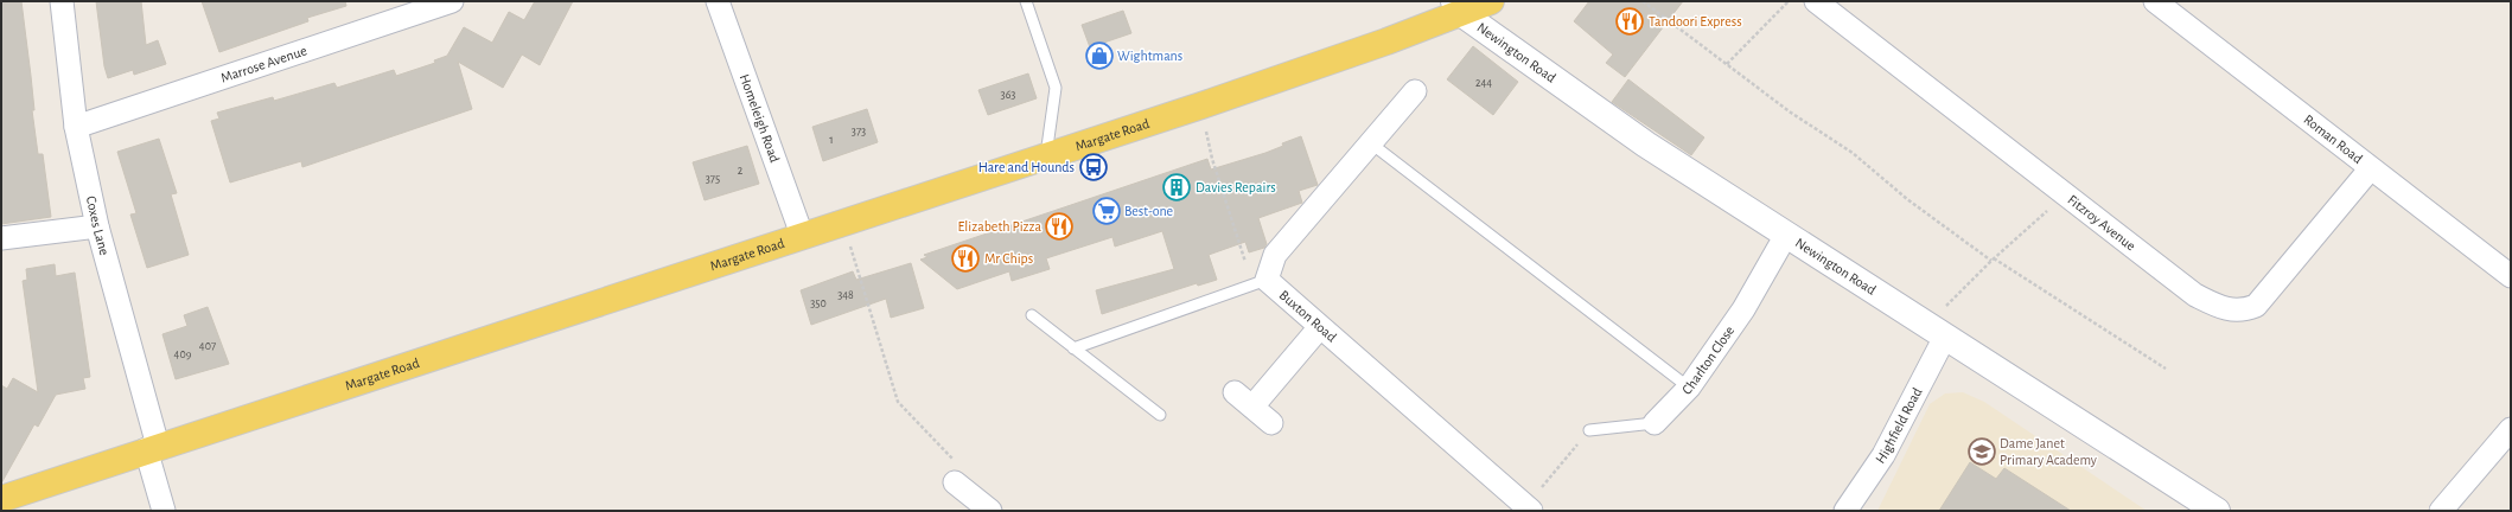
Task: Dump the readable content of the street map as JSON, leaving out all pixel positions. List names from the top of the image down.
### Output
{
  "streets": {
    "main road": ["Newington Road", "Margate Road"],
    "street": [
      "Marrose Avenue",
      "Homeleigh Road",
      "Roman Road",
      "Fitzroy Avenue",
      "Coxes Lane",
      "Buxton Road",
      "Charlton Close",
      "Highfield Road"
    ]
  },
  "crossings": [
    ["Newington Road", "Margate Road"],
    ["Newington Road", "Charlton Close"],
    ["Newington Road", "Highfield Road"],
    ["Marrose Avenue", "Coxes Lane"],
    ["Homeleigh Road", "Margate Road"],
    ["Margate Road", "Coxes Lane"],
    ["Roman Road", "Fitzroy Avenue"]
  ],
  "places": {
    "restaurant": ["Tandoori Express", "Elizabeth Pizza", "Mr Chips"],
    "shop": ["Wightmans"],
    "bus stop": ["Hare and Hounds"],
    "building": ["Davies Repairs"],
    "supermarket": ["Best-one"],
    "school or university": ["Dame Janet Primary Academy"]
  },
  "house_numbers": [
    "244",
    "363",
    "373",
    "1",
    "2",
    "375",
    "348",
    "350",
    "407",
    "409"
  ]
}
